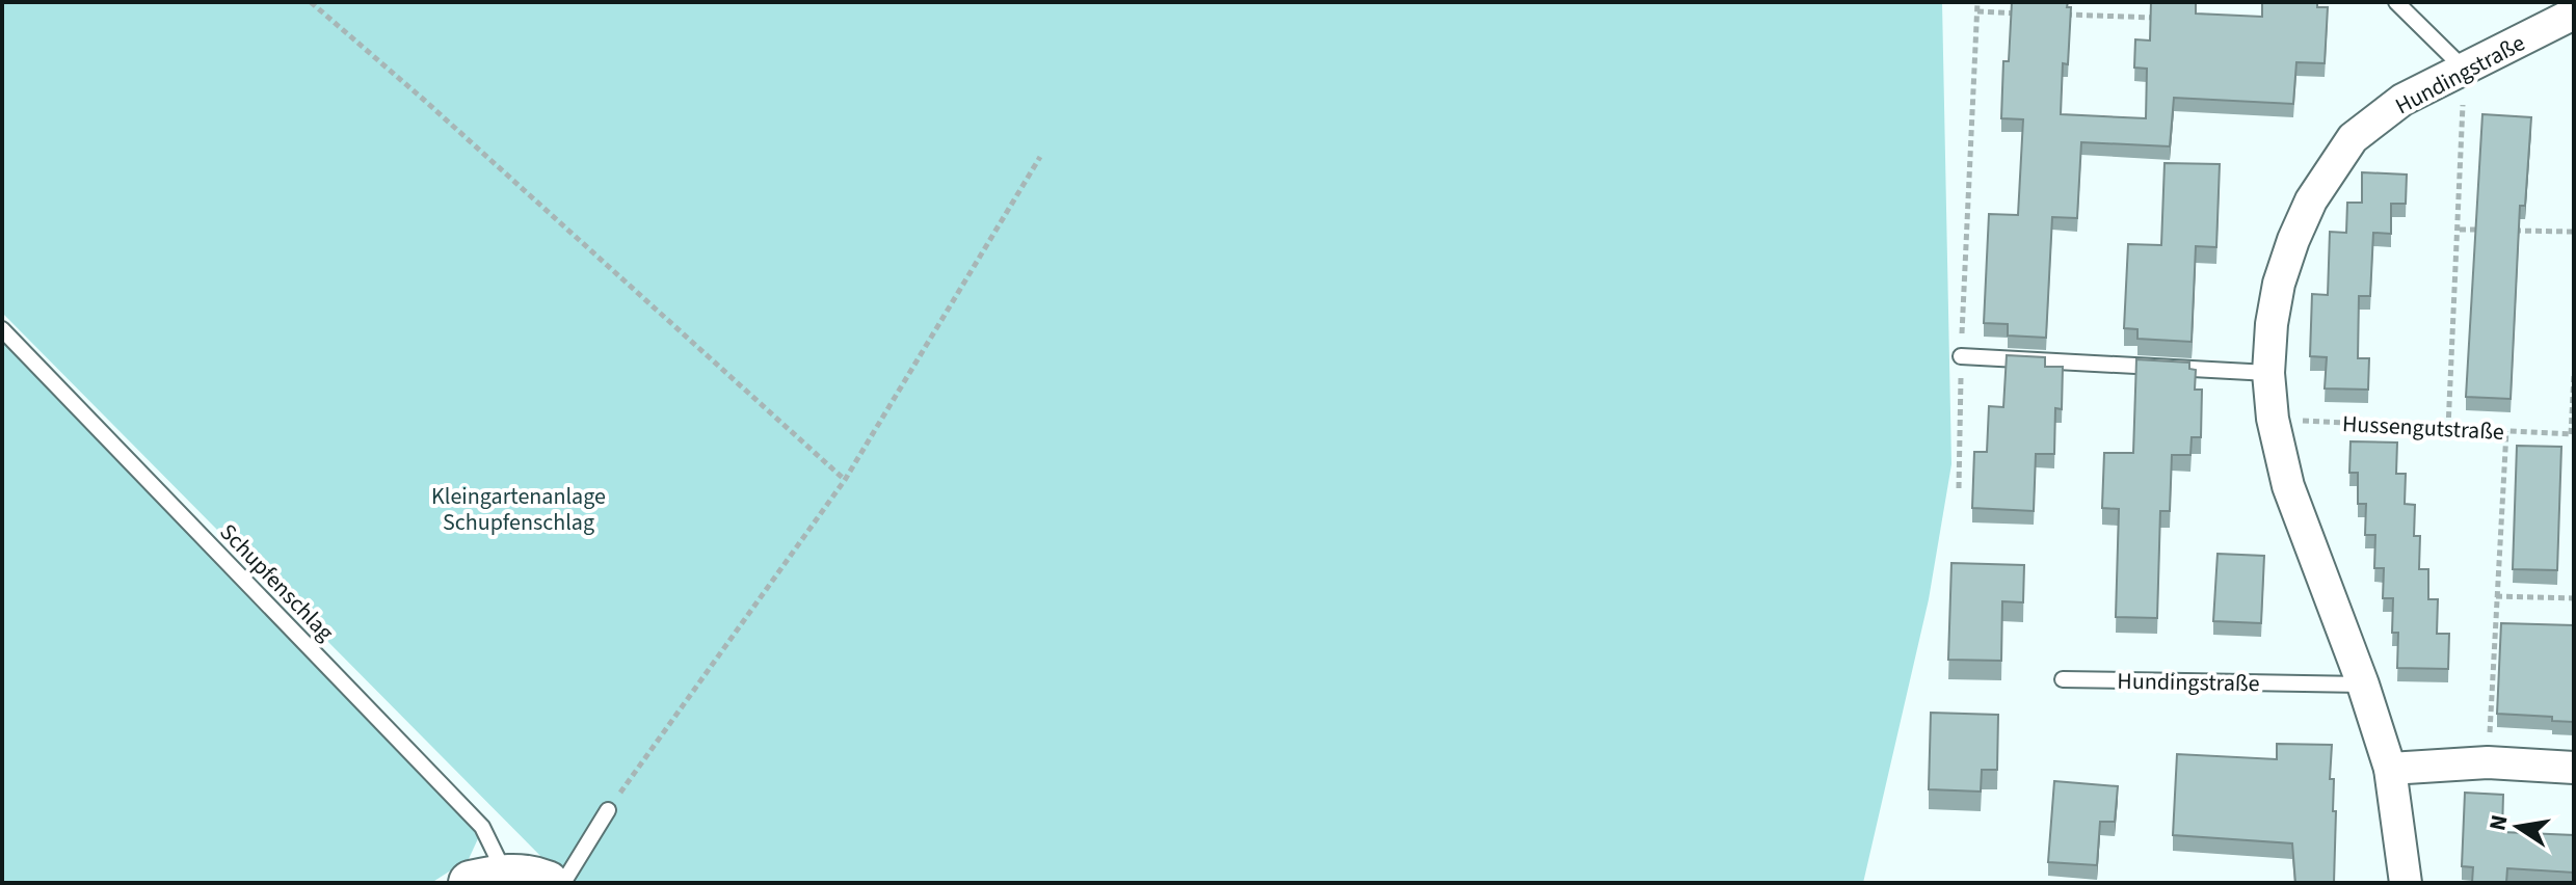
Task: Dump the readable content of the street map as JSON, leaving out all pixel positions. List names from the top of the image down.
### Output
{
  "streets": {
    "street": ["Hundingstraße"],
    "lane": ["Schupfenschlag"],
    "path": ["Hussengutstraße"]
  },
  "crossings": [
    ["Hundingstraße", "Hussengutstraße"]
  ],
  "parks": ["Kleingartenanlage Schupfenschlag"],
  "north": "left"
}
